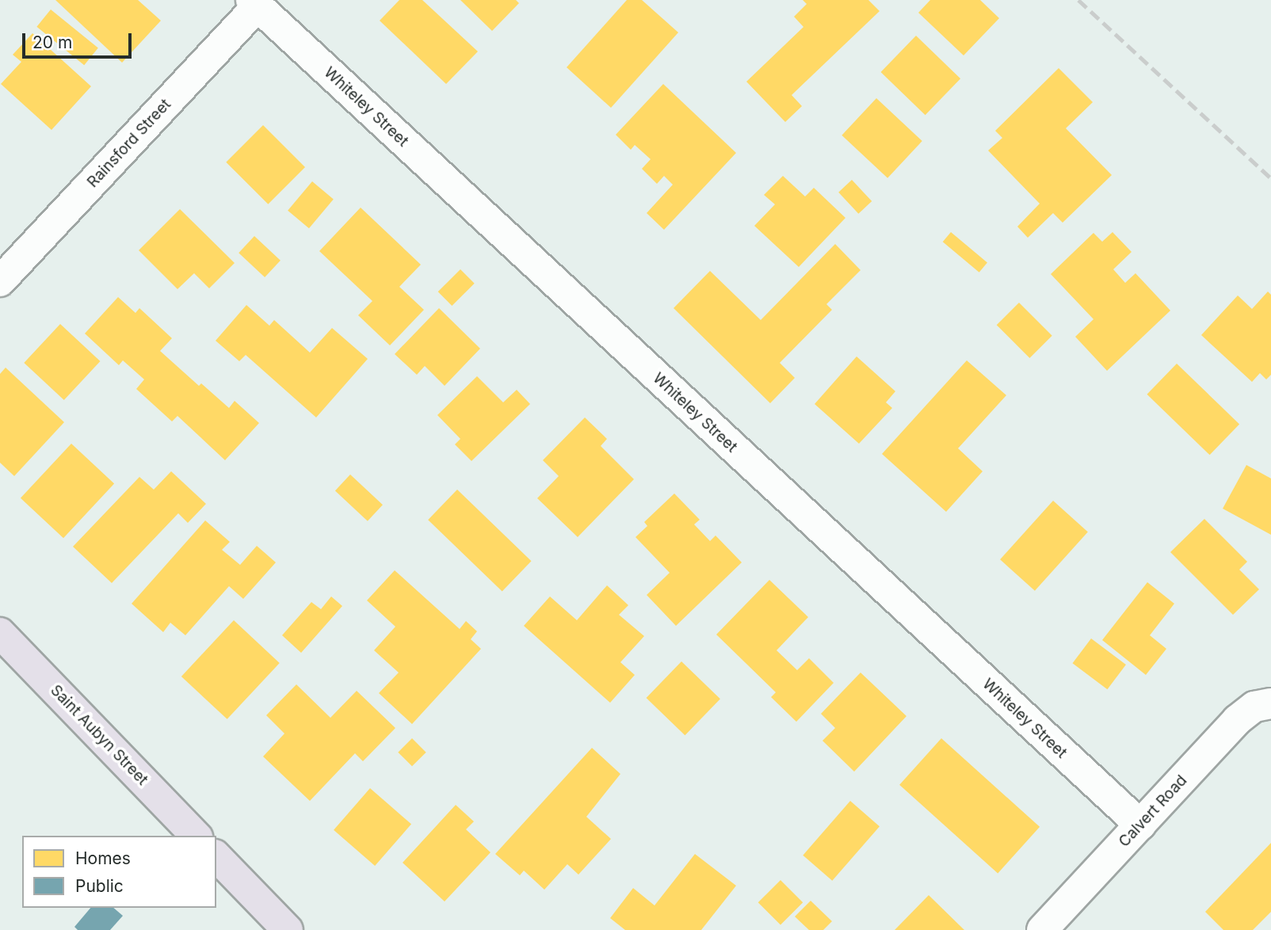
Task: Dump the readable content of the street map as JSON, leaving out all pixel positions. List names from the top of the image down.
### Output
{
  "streets": {
    "highway": ["Saint Aubyn Street"],
    "street": ["Whiteley Street", "Rainsford Street", "Calvert Road"]
  },
  "crossings": [
    ["Whiteley Street", "Rainsford Street"],
    ["Whiteley Street", "Calvert Road"]
  ],
  "legend": ["Homes", "Public"],
  "scale_bar": "20 m"
}
